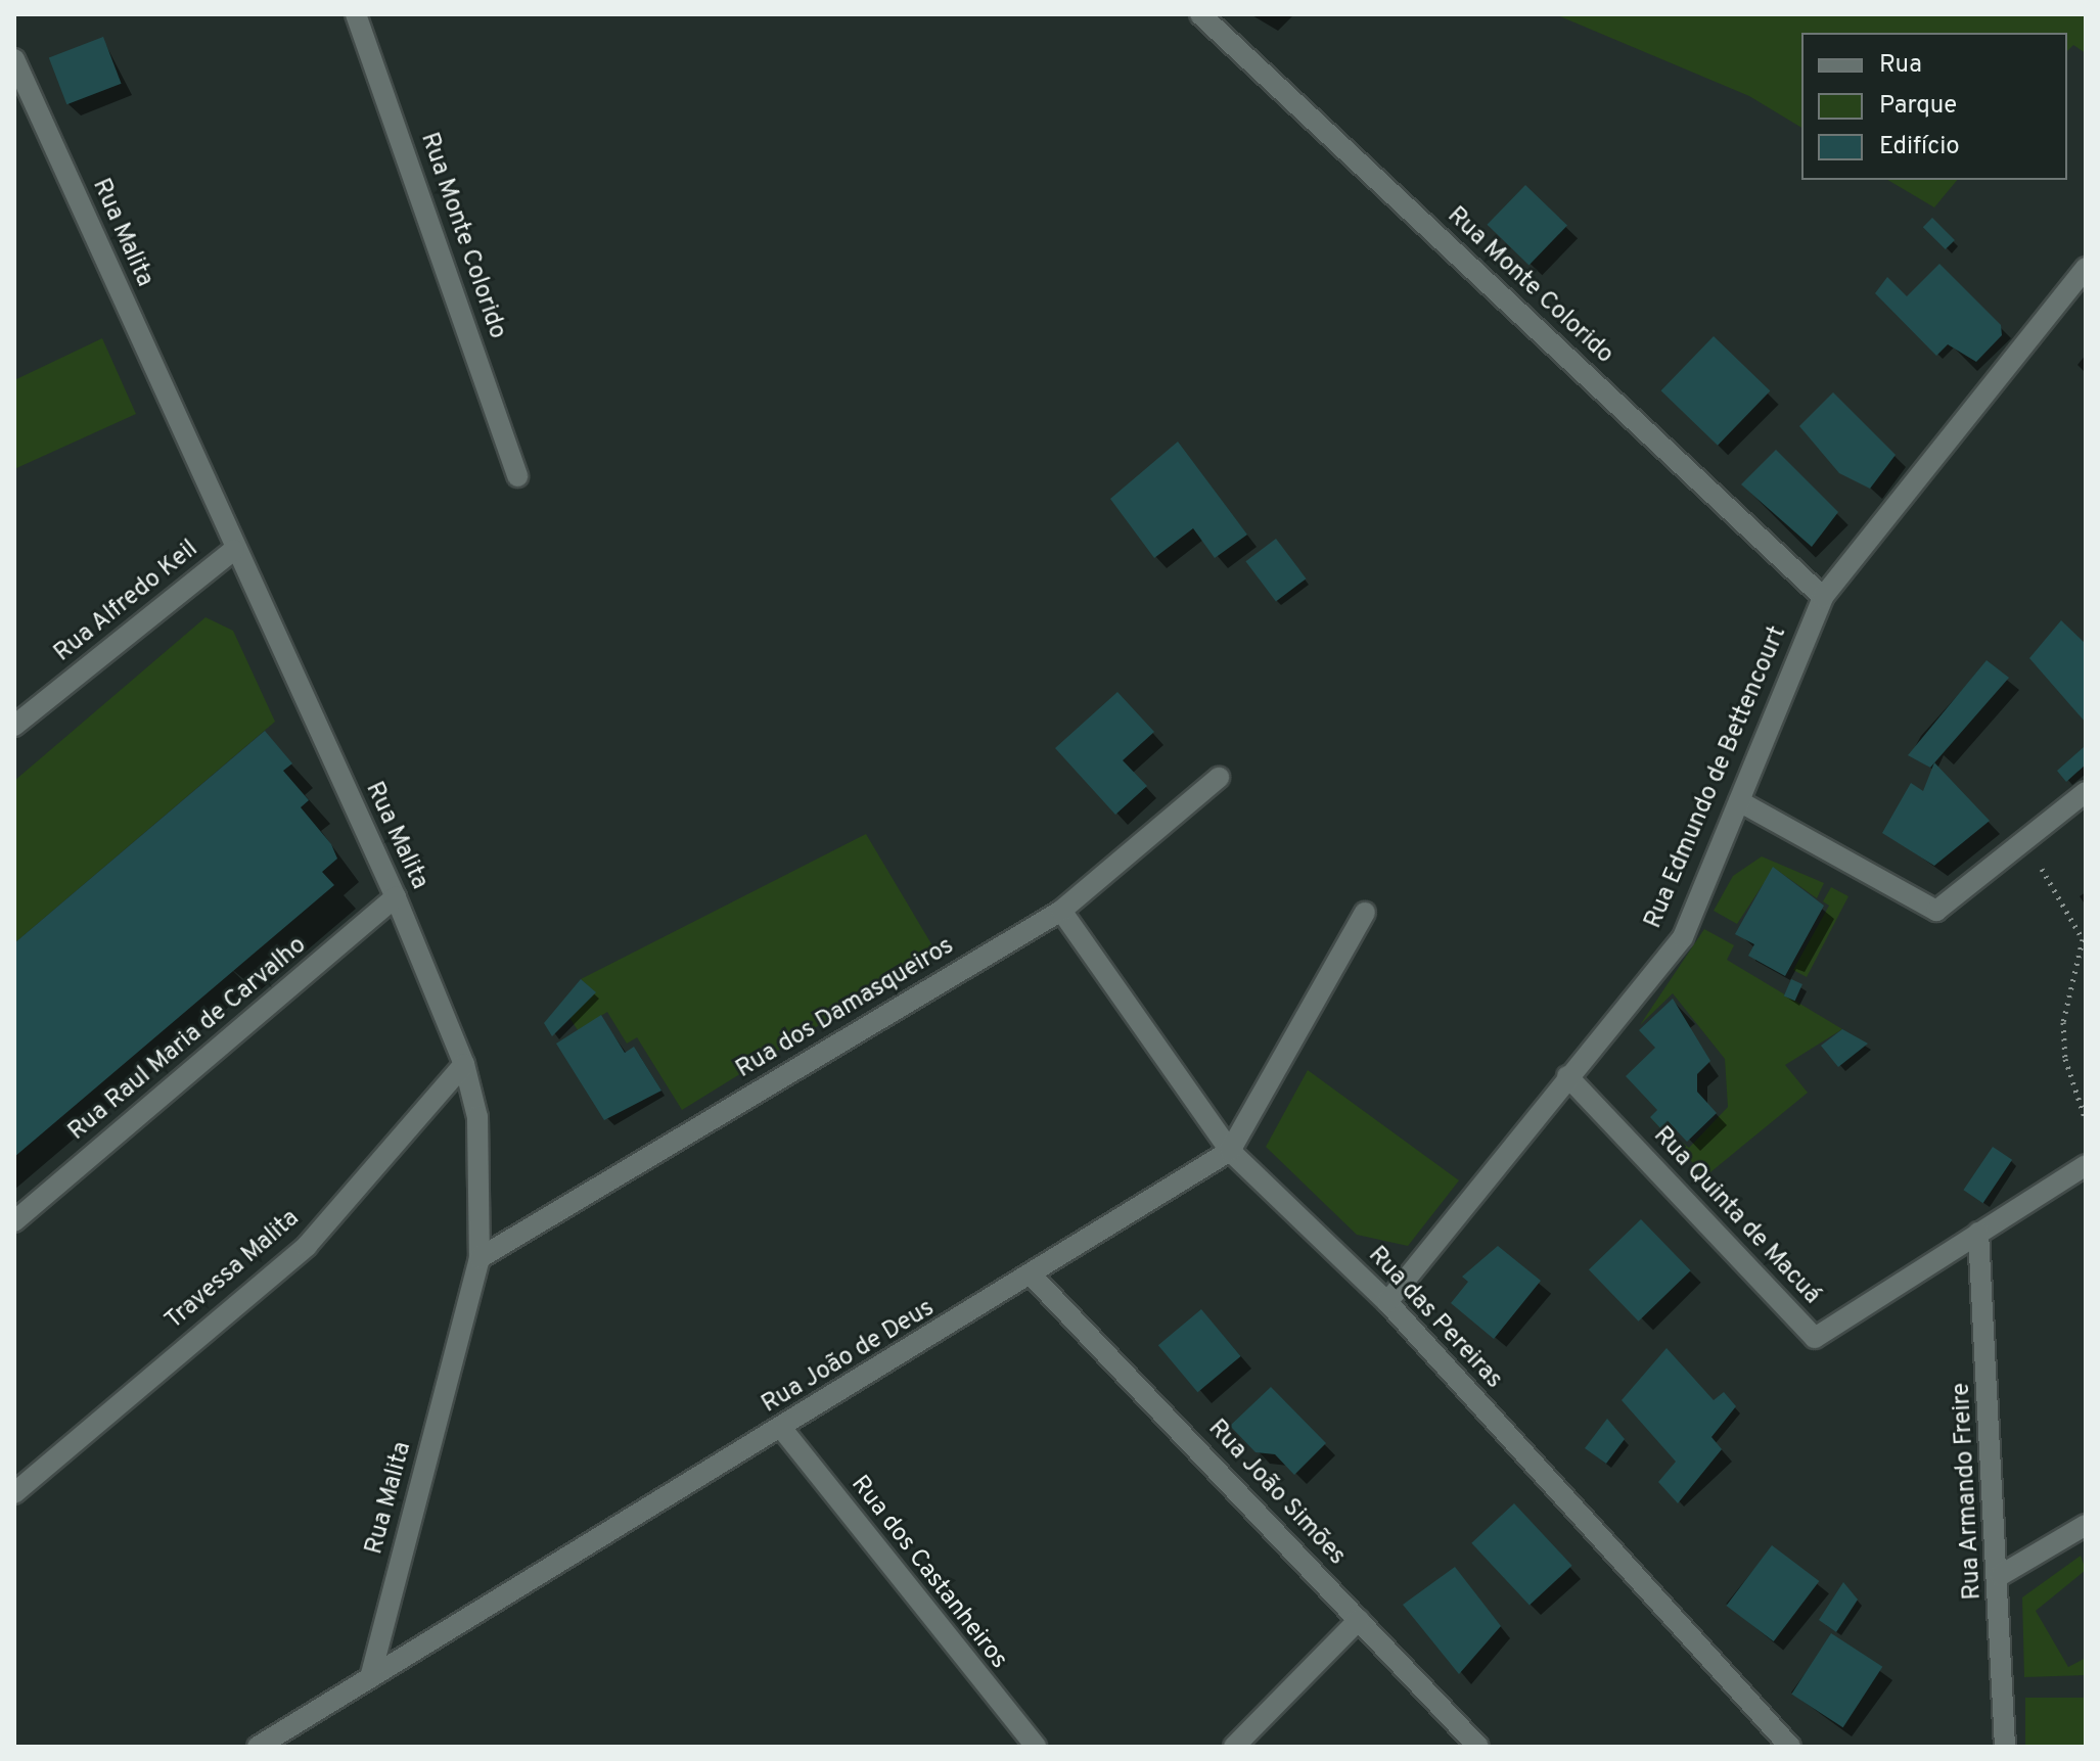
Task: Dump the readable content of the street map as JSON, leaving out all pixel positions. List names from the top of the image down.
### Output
{
  "streets": {
    "street": [
      "Rua Malita",
      "Rua Monte Colorido",
      "Rua Alfredo Keil",
      "Rua Edmundo de Bettencourt",
      "Rua dos Damasqueiros",
      "Rua Raul Maria de Carvalho",
      "Rua Quinta de Macuá",
      "Travessa Malita",
      "Rua das Pereiras",
      "Rua João de Deus",
      "Rua Armando Freire",
      "Rua João Simões",
      "Rua dos Castanheiros"
    ]
  },
  "crossings": [
    ["Rua Malita", "Rua Alfredo Keil"],
    ["Rua Malita", "Rua dos Damasqueiros"],
    ["Rua Malita", "Rua Raul Maria de Carvalho"],
    ["Rua Malita", "Travessa Malita"],
    ["Rua Malita", "Rua João de Deus"],
    ["Rua Monte Colorido", "Rua Edmundo de Bettencourt"],
    ["Rua Edmundo de Bettencourt", "Rua Quinta de Macuá"],
    ["Rua Edmundo de Bettencourt", "Rua das Pereiras"],
    ["Rua dos Damasqueiros", "Rua das Pereiras"],
    ["Rua Quinta de Macuá", "Rua Armando Freire"],
    ["Rua das Pereiras", "Rua João de Deus"],
    ["Rua João de Deus", "Rua João Simões"],
    ["Rua João de Deus", "Rua dos Castanheiros"]
  ],
  "legend": ["Rua", "Parque", "Edifício"]
}
